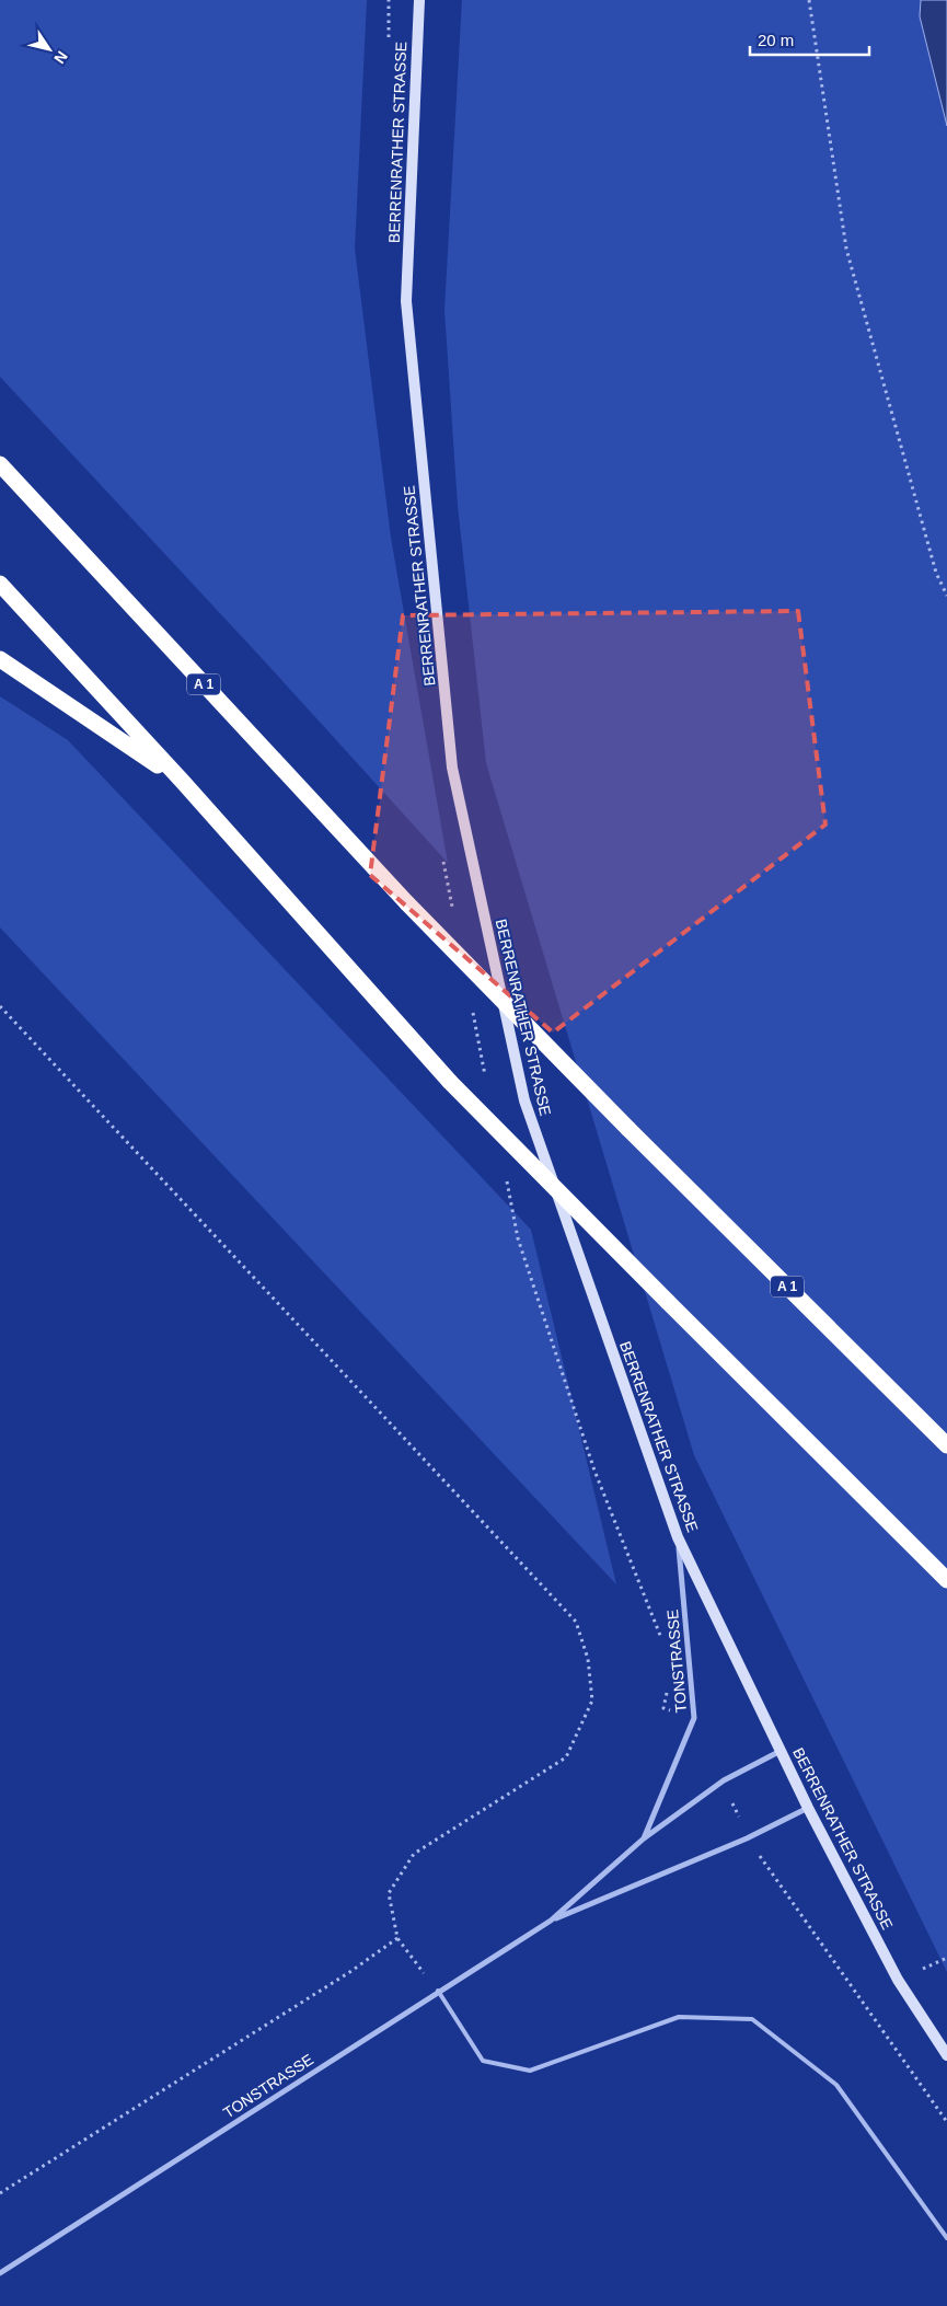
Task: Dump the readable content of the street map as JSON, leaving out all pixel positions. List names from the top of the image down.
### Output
{
  "streets": {
    "highway": ["A 1"],
    "main road": ["BERRENRATHER STRASSE"],
    "street": ["TONSTRASSE"]
  },
  "crossings": [
    ["BERRENRATHER STRASSE", "TONSTRASSE"]
  ],
  "scale_bar": "20 m",
  "north": "bottom right"
}
